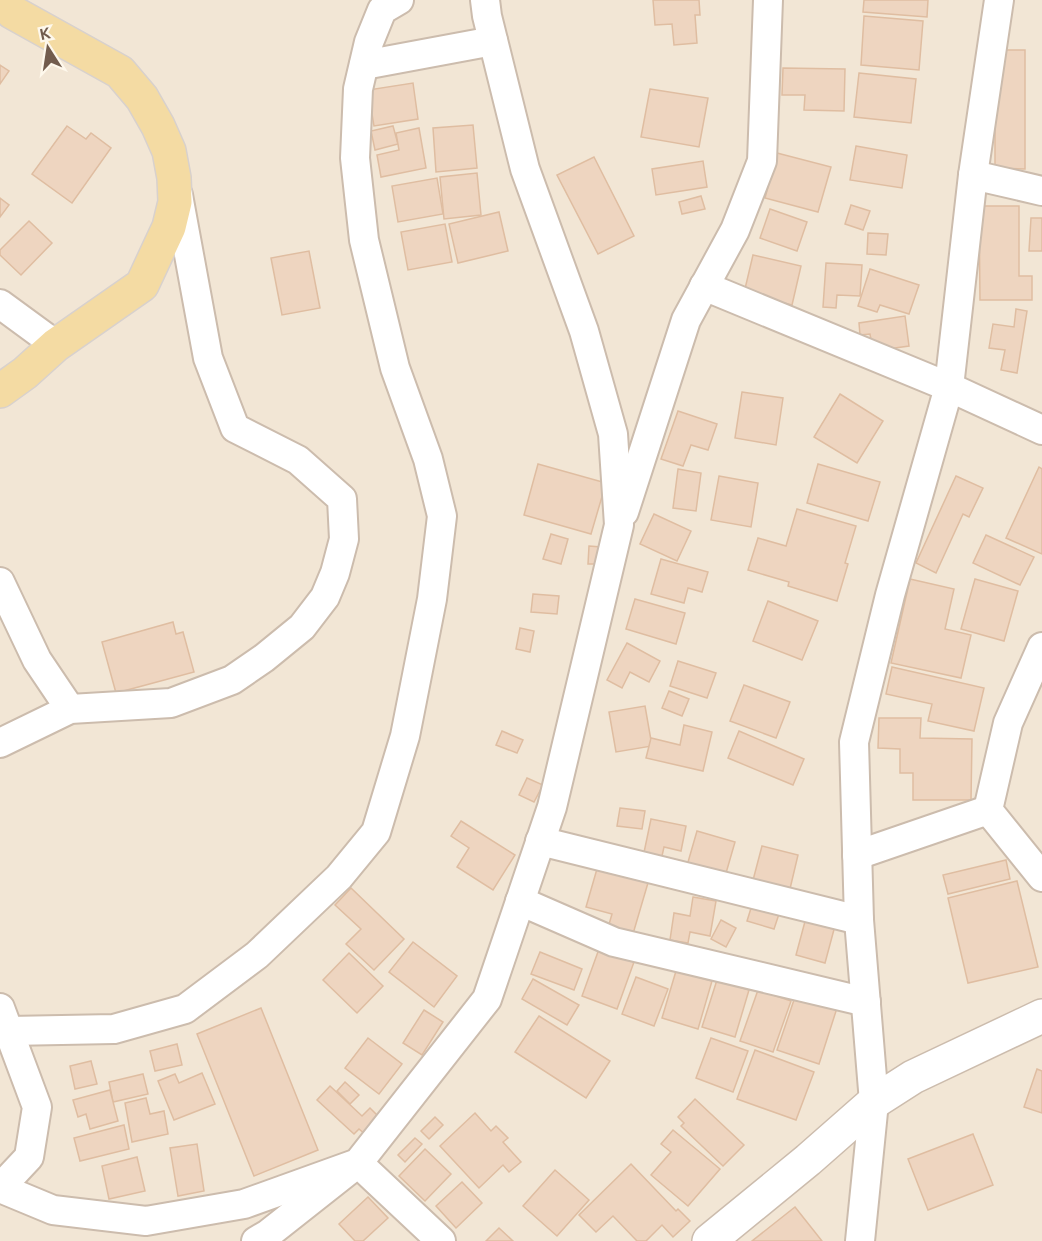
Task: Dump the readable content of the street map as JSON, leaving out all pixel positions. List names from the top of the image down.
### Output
{
  "north": "top"
}
